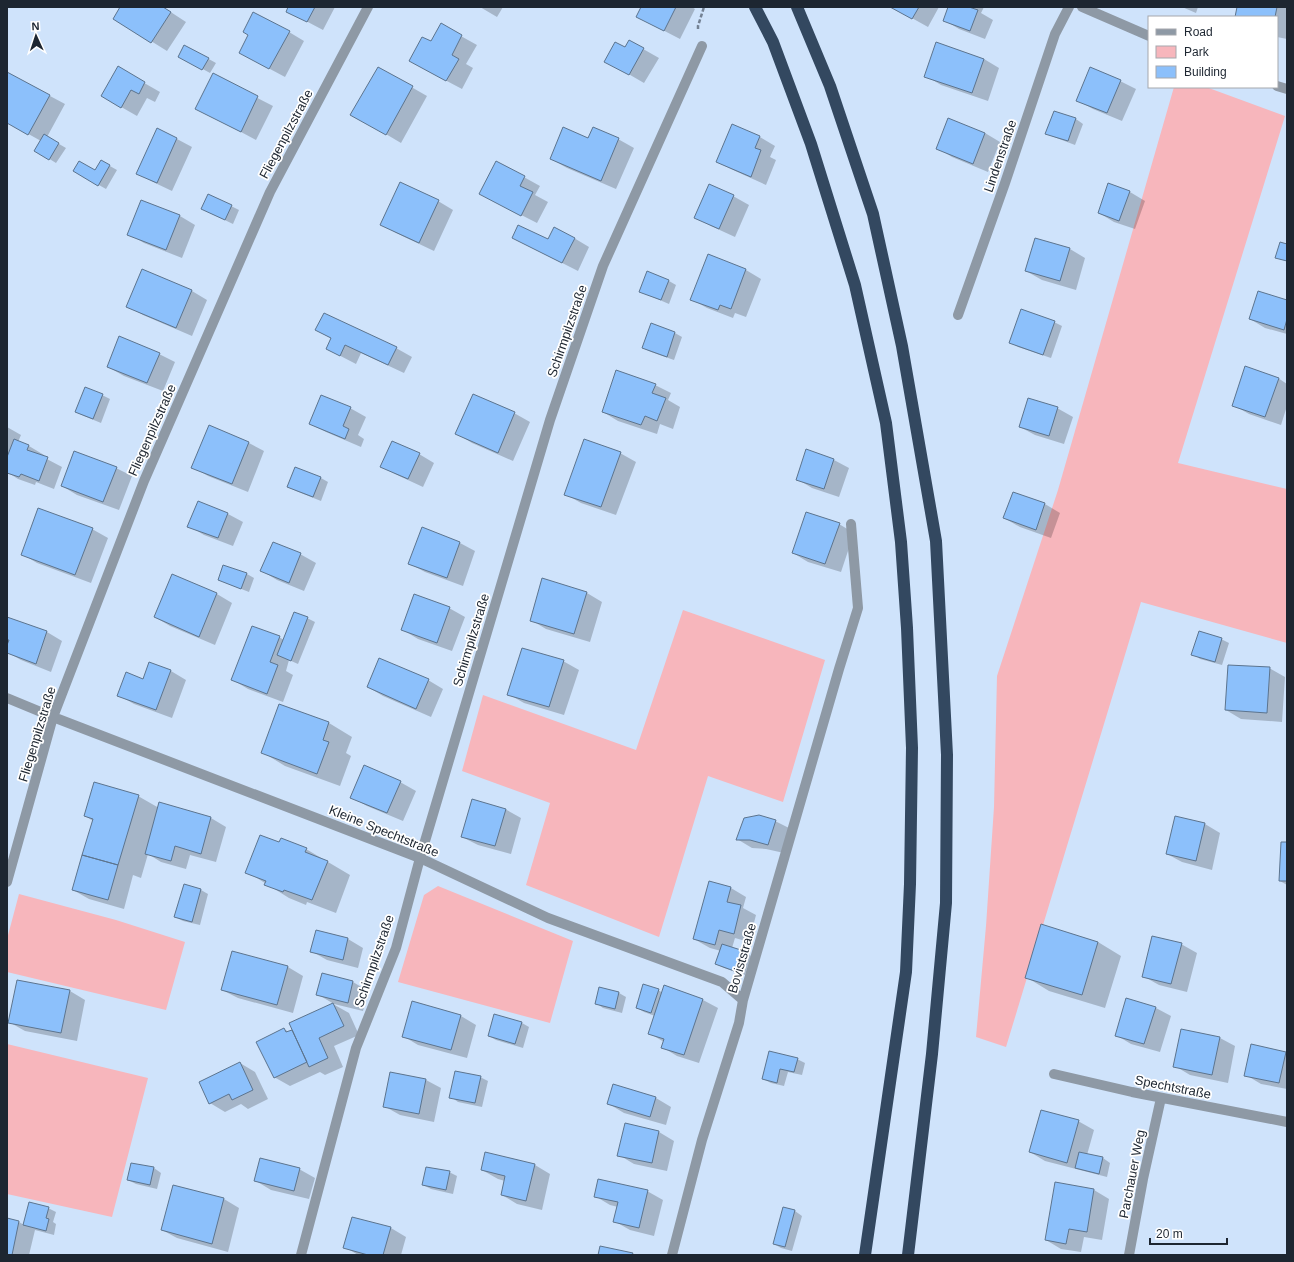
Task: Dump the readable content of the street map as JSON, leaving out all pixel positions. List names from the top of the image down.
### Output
{
  "streets": {
    "street": [
      "Fliegenpilzstraße",
      "Lindenstraße",
      "Schirmpilzstraße",
      "Kleine Spechtstraße",
      "Boviststraße",
      "Spechtstraße",
      "Parchauer Weg"
    ]
  },
  "crossings": [
    ["Fliegenpilzstraße", "Kleine Spechtstraße"],
    ["Schirmpilzstraße", "Kleine Spechtstraße"],
    ["Kleine Spechtstraße", "Boviststraße"],
    ["Spechtstraße", "Parchauer Weg"]
  ],
  "legend": ["Road", "Park", "Building"],
  "scale_bar": "20 m",
  "north": "top"
}
